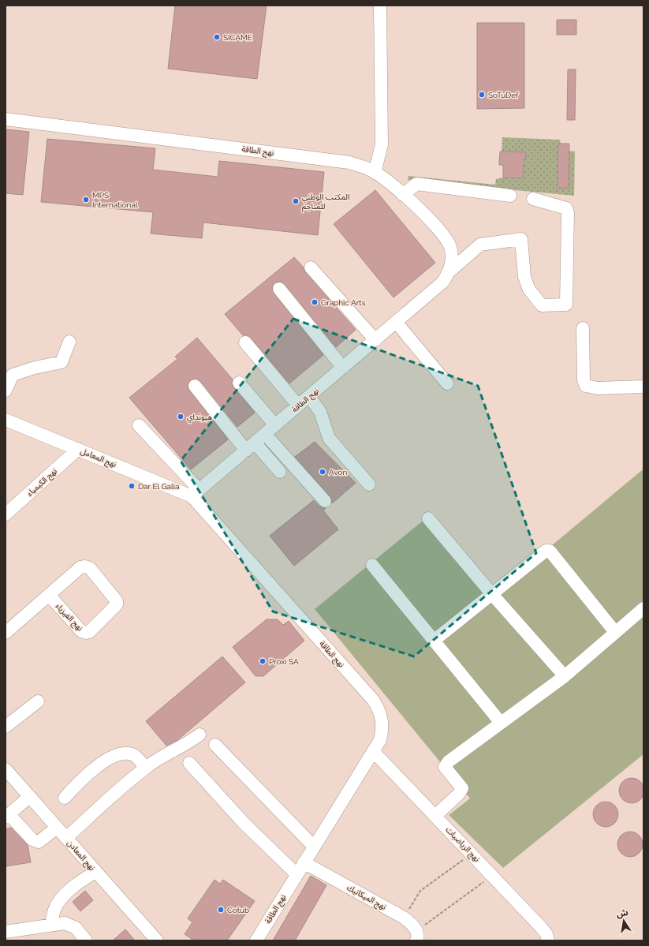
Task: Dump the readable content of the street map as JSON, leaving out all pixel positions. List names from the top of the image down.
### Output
{
  "streets": {
    "street": [
      "نهج الطاقة",
      "نهج المعامل",
      "نهج الكيمياء",
      "نهج الفيزياء",
      "نهج الرياضيات",
      "نهج المعادن",
      "نهج الميكانيك"
    ]
  },
  "crossings": [
    ["نهج الطاقة", "نهج المعامل"],
    ["نهج الطاقة", "نهج الرياضيات"],
    ["نهج الطاقة", "نهج الميكانيك"],
    ["نهج المعامل", "نهج الكيمياء"]
  ],
  "places": [
    "SICAME",
    "SoTuDef",
    "MPS International",
    "المكتب الوطني للمناجم",
    "Graphic Arts",
    "هيونداي",
    "Avon",
    "Dar El Galia",
    "Proxi SA",
    "Cotub"
  ],
  "north": "top"
}
